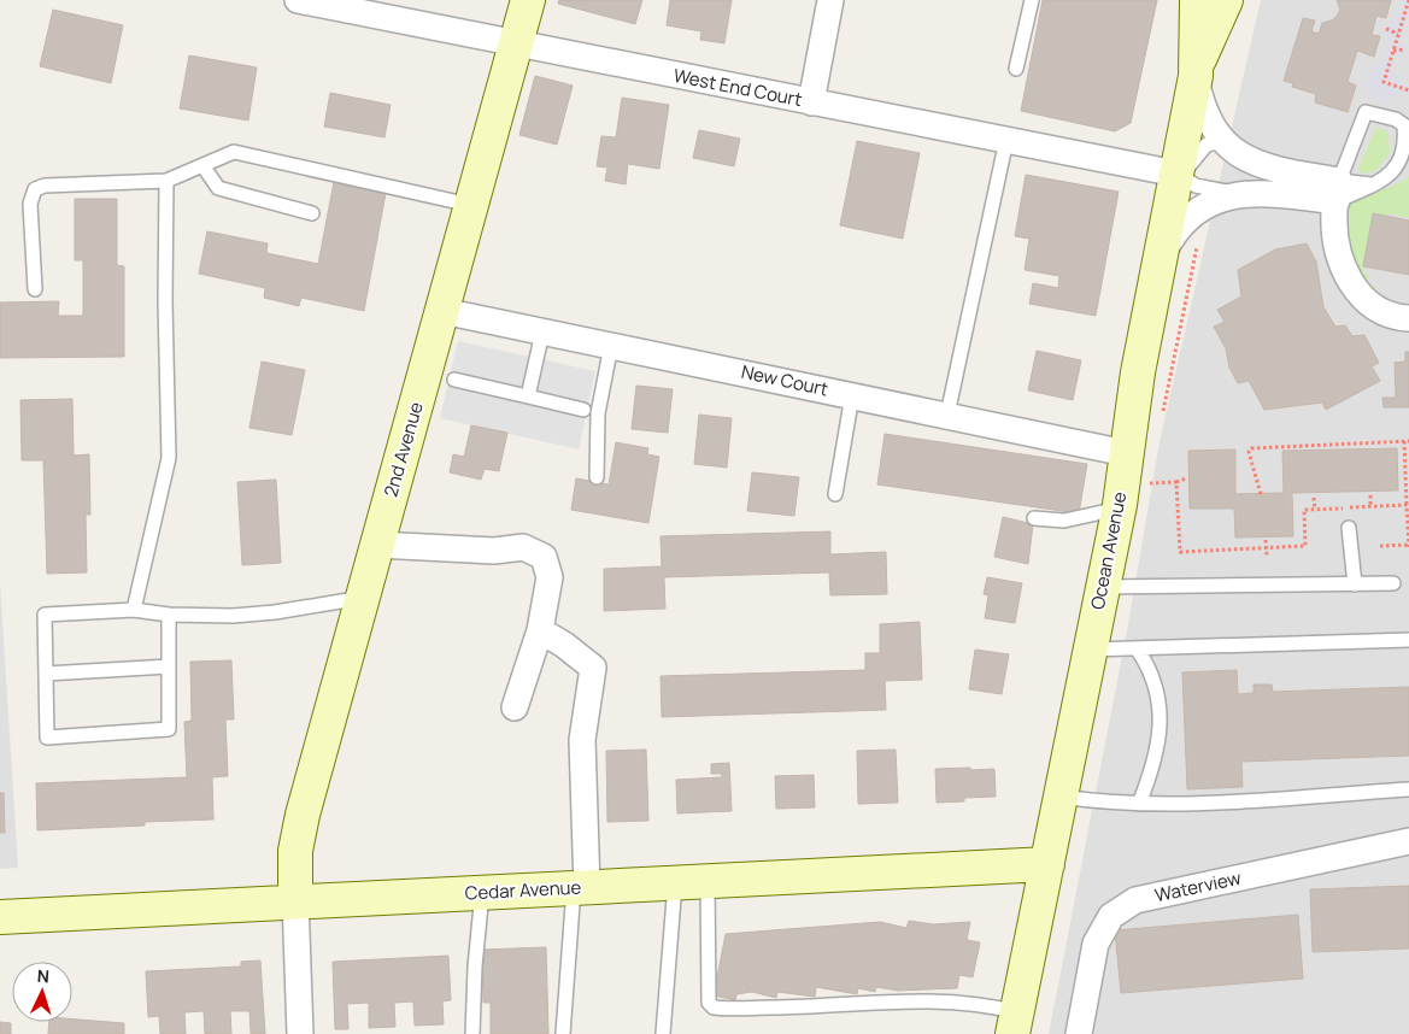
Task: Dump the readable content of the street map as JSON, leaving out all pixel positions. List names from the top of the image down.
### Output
{
  "streets": {
    "main road": ["2nd Avenue", "Ocean Avenue", "Cedar Avenue"],
    "street": ["West End Court", "New Court", "Waterview"]
  },
  "crossings": [
    ["West End Court", "2nd Avenue"],
    ["West End Court", "Ocean Avenue"],
    ["New Court", "2nd Avenue"],
    ["New Court", "Ocean Avenue"],
    ["2nd Avenue", "Cedar Avenue"],
    ["Ocean Avenue", "Cedar Avenue"]
  ],
  "north": "top"
}
